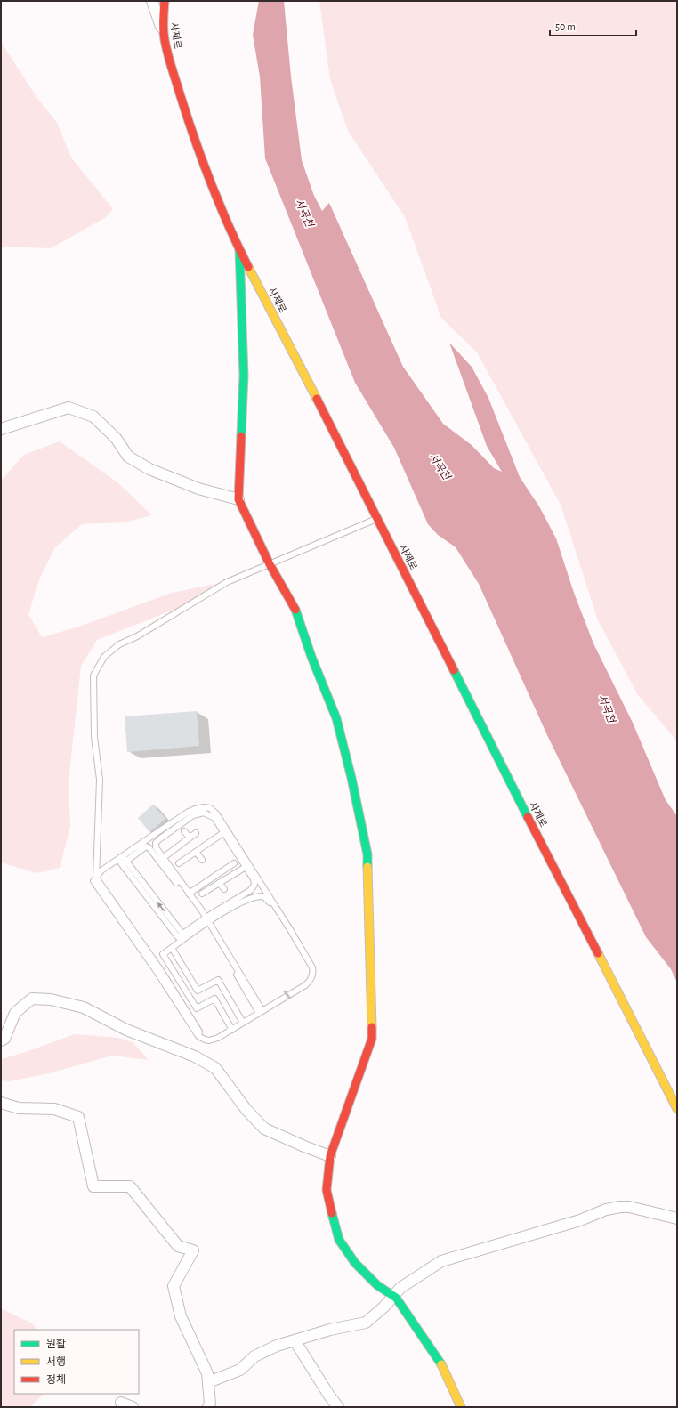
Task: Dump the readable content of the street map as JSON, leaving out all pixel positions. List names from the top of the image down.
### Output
{
  "streets": {
    "street": ["사제로"]
  },
  "water": ["서곡천"],
  "legend": ["원활", "서행", "정체"],
  "scale_bar": "50 m"
}
